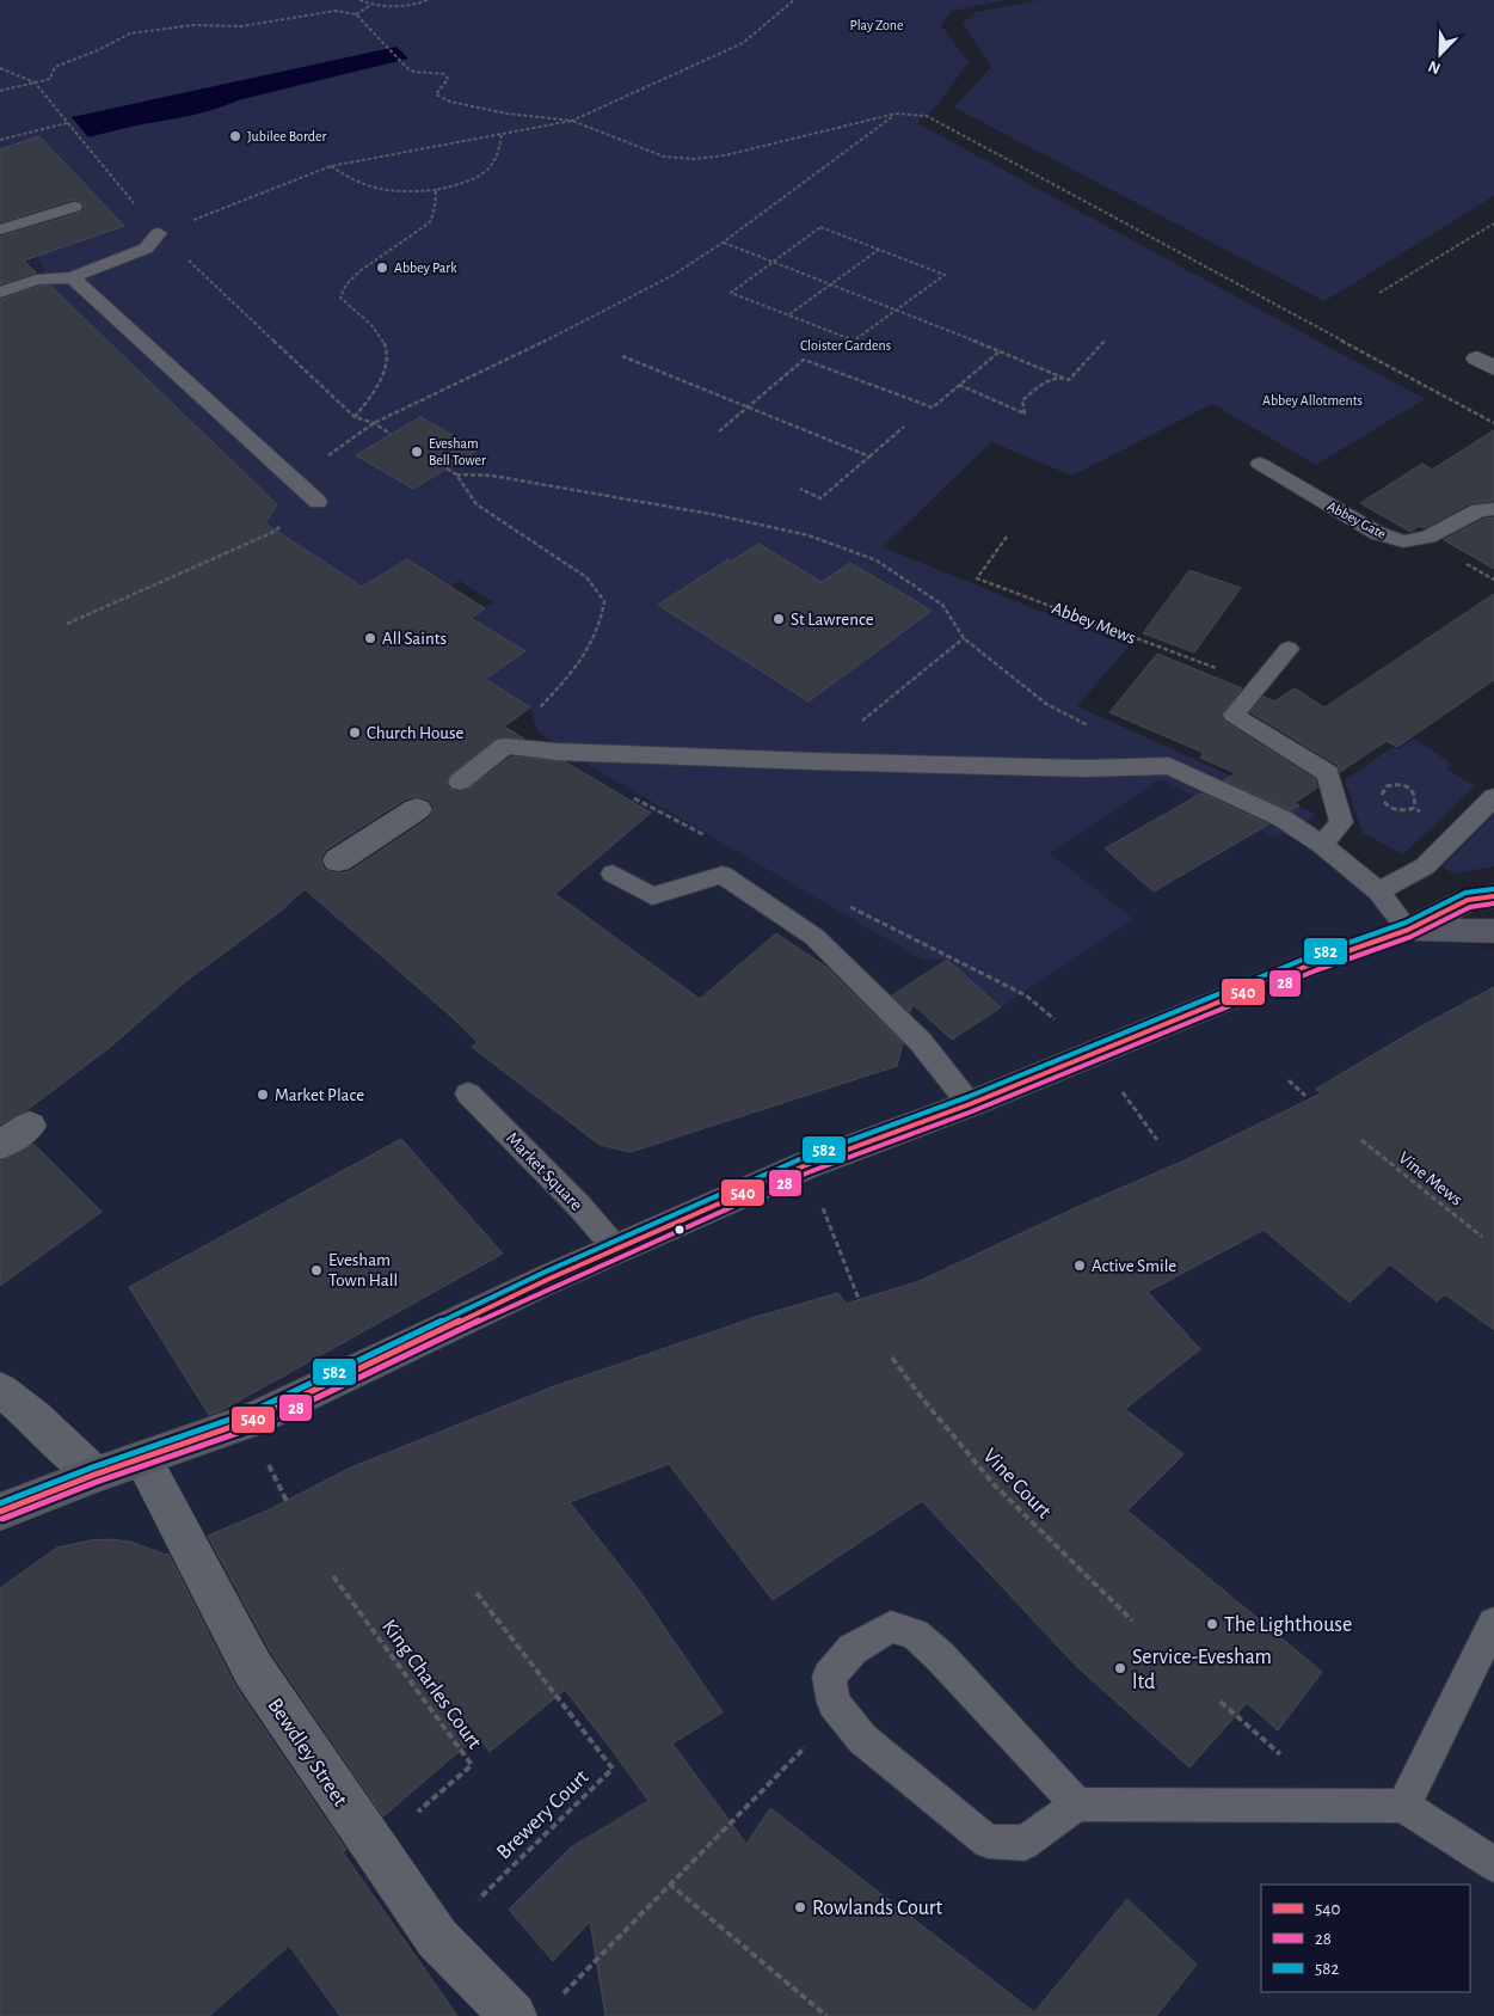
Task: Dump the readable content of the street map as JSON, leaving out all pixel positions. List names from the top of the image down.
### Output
{
  "streets": {
    "street": ["Bewdley Street"],
    "lane": ["Abbey Gate", "Market Square"],
    "path": [
      "Abbey Mews",
      "Vine Mews",
      "Vine Court",
      "King Charles Court",
      "Brewery Court"
    ]
  },
  "crossings": [
    ["King Charles Court", "Bewdley Street"],
    ["Bewdley Street", "Brewery Court"]
  ],
  "parks": ["Play Zone", "Cloister Gardens", "Abbey Allotments"],
  "places": [
    "Jubilee Border",
    "Abbey Park",
    "Evesham Bell Tower",
    "St Lawrence",
    "All Saints",
    "Church House",
    "Market Place",
    "Active Smile",
    "Evesham Town Hall",
    "The Lighthouse",
    "Service-Evesham ltd",
    "Rowlands Court"
  ],
  "lines": ["transit line 582", "transit line 540", "transit line 28"],
  "legend": ["540", "28", "582"],
  "north": "bottom left"
}
